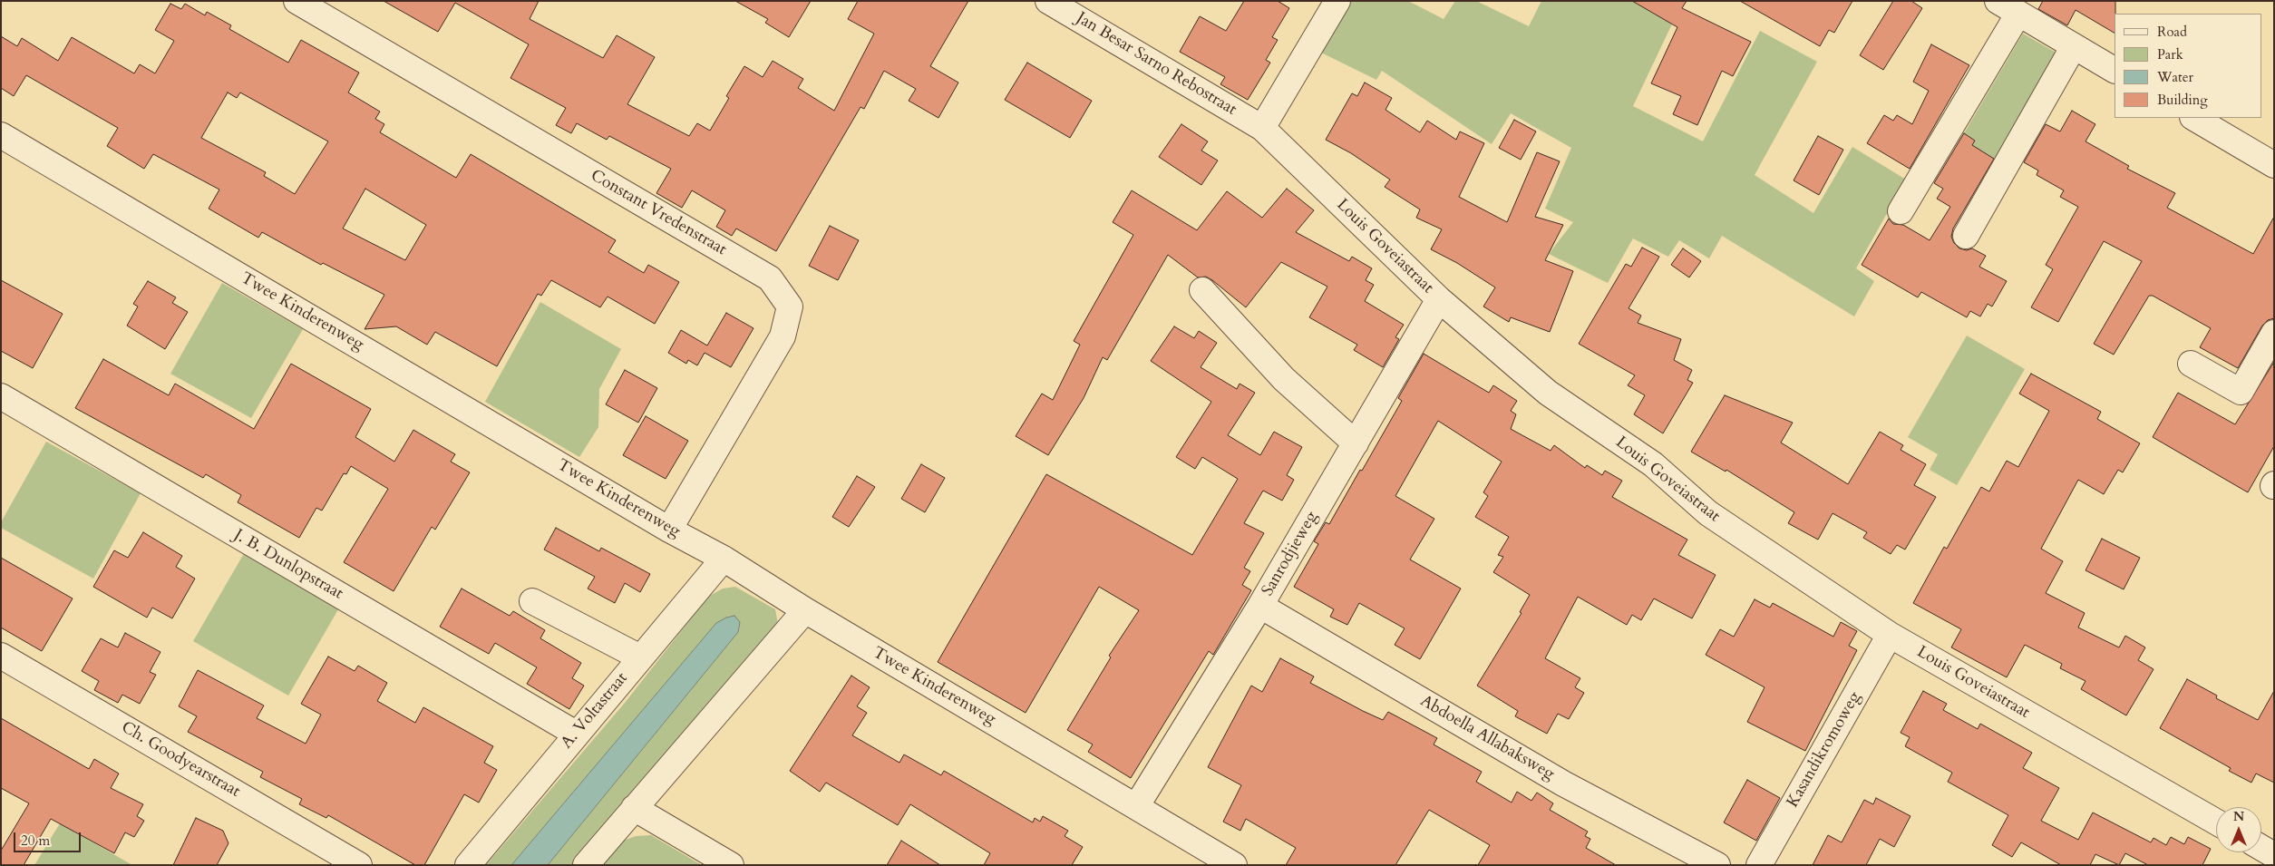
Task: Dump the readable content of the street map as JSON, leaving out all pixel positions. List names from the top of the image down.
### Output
{
  "streets": {
    "street": [
      "Jan Besar Sarno Rebostraat",
      "Constant Vredenstraat",
      "Louis Goveiastraat",
      "Twee Kinderenweg",
      "Sanrodjieweg",
      "J. B. Dunlopstraat",
      "A. Voltastraat",
      "Abdoella Allabaksweg",
      "Kasandikromoweg",
      "Ch. Goodyearstraat"
    ]
  },
  "crossings": [
    ["Jan Besar Sarno Rebostraat", "Louis Goveiastraat"],
    ["Constant Vredenstraat", "Twee Kinderenweg"],
    ["Louis Goveiastraat", "Sanrodjieweg"],
    ["Louis Goveiastraat", "Kasandikromoweg"],
    ["Twee Kinderenweg", "Sanrodjieweg"],
    ["Twee Kinderenweg", "A. Voltastraat"],
    ["Sanrodjieweg", "Abdoella Allabaksweg"],
    ["J. B. Dunlopstraat", "A. Voltastraat"]
  ],
  "legend": [
    "Road",
    "Park",
    "Water",
    "Building"
  ],
  "scale_bar": "20 m",
  "north": "top"
}
